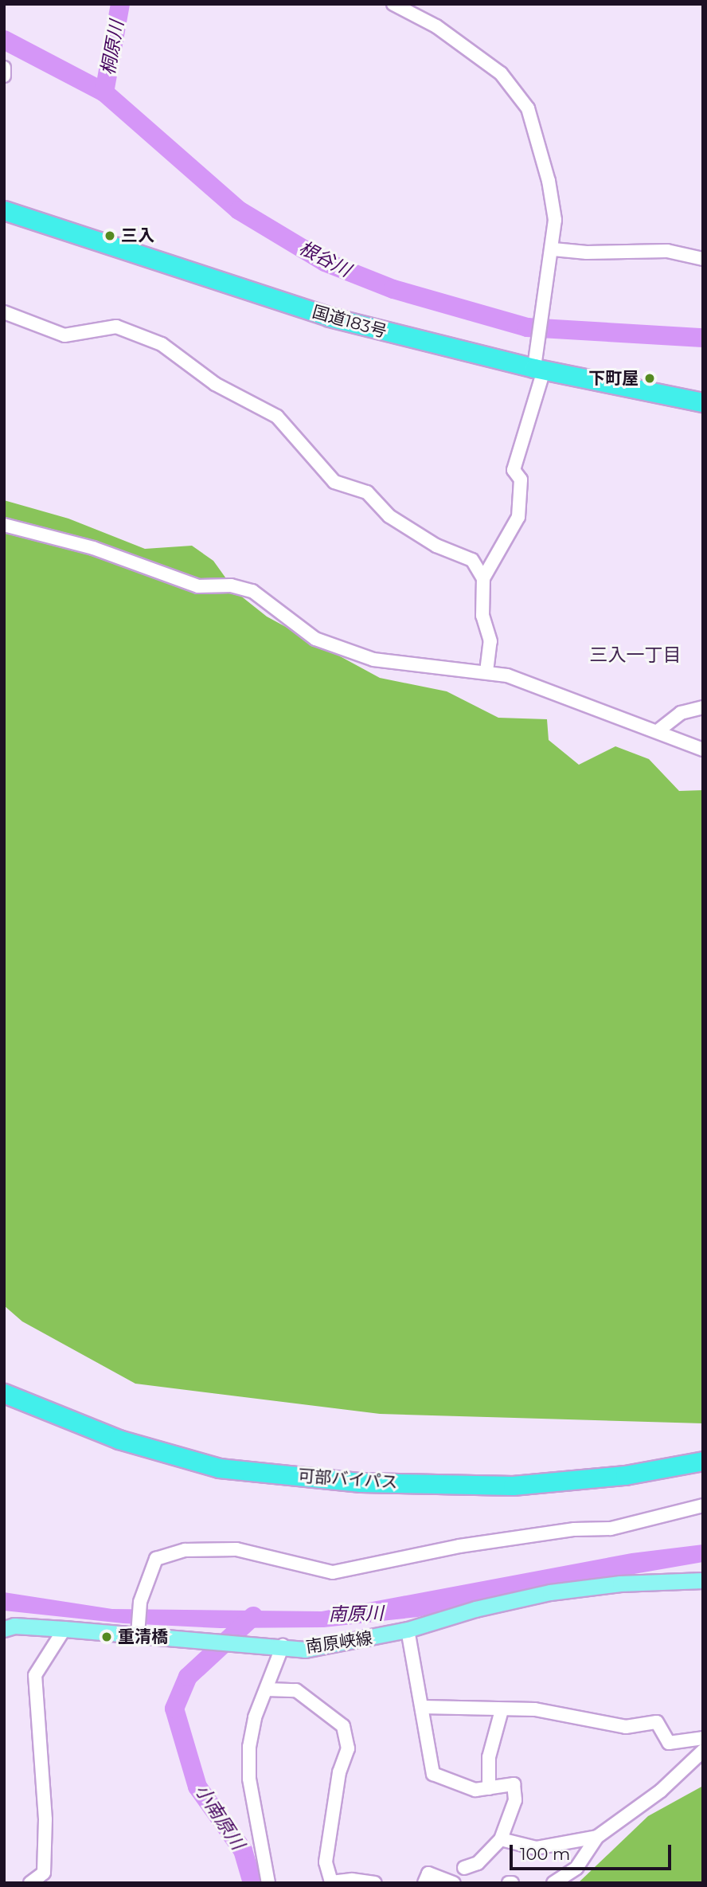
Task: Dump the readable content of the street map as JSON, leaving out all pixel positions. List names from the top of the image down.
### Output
{
  "streets": {
    "highway": ["国道183号", "可部バイパス"],
    "main road": ["南原峡線"]
  },
  "districts": ["三入一丁目"],
  "water": [
    "桐原川",
    "根谷川",
    "南原川",
    "小南原川"
  ],
  "places": ["三入", "下町屋", "重清橋"],
  "scale_bar": "100 m"
}
